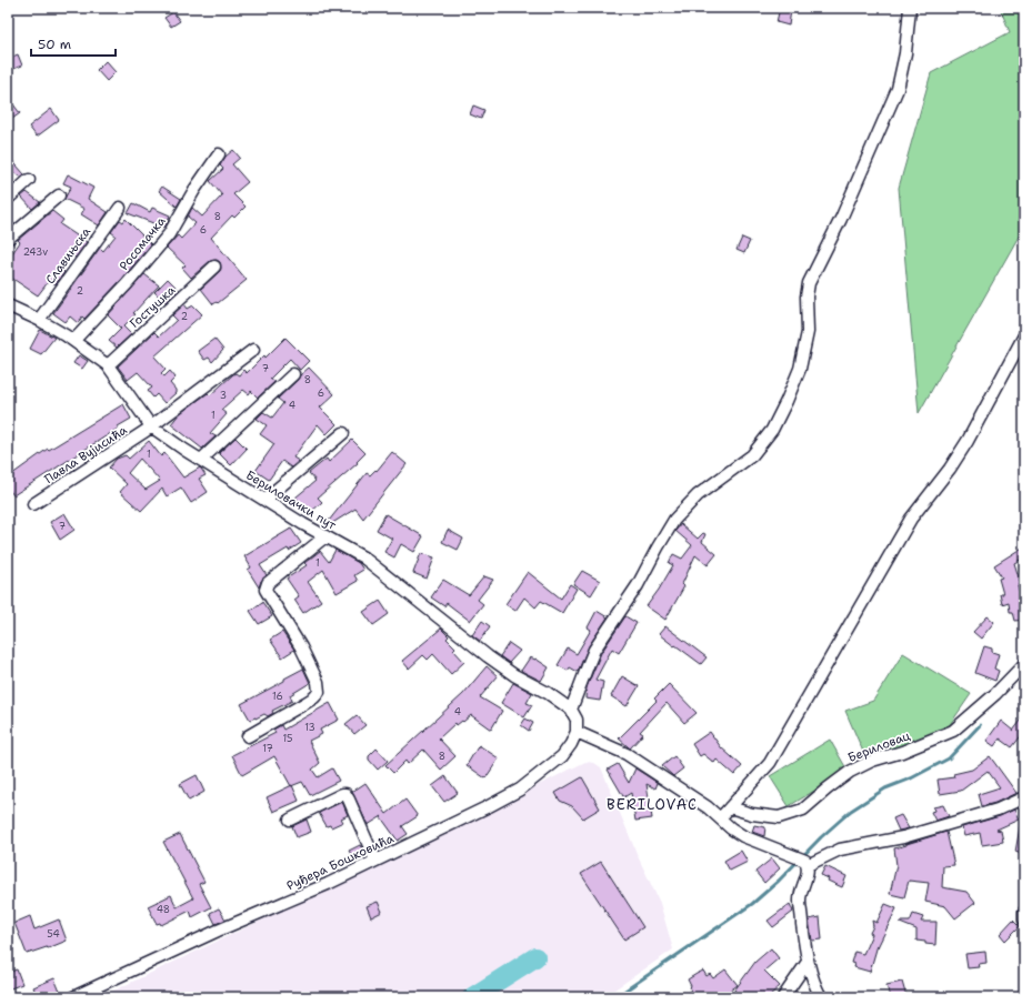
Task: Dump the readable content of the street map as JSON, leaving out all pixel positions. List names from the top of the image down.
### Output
{
  "streets": {
    "street": [
      "Росомачка",
      "Славињска",
      "Гостушка",
      "Павла Вујисића",
      "Бериловачки пут",
      "Бериловац",
      "Руђера Бошковића"
    ]
  },
  "crossings": [
    ["Росомачка", "Бериловачки пут"],
    ["Славињска", "Бериловачки пут"],
    ["Гостушка", "Бериловачки пут"],
    ["Павла Вујисића", "Бериловачки пут"]
  ],
  "districts": ["BERILOVAC"],
  "house_numbers": [
    "8",
    "6",
    "243v",
    "2",
    "2",
    "7",
    "8",
    "6",
    "3",
    "4",
    "1",
    "1",
    "7",
    "1",
    "16",
    "4",
    "13",
    "15",
    "17",
    "8",
    "48",
    "54"
  ],
  "scale_bar": "50 m"
}
